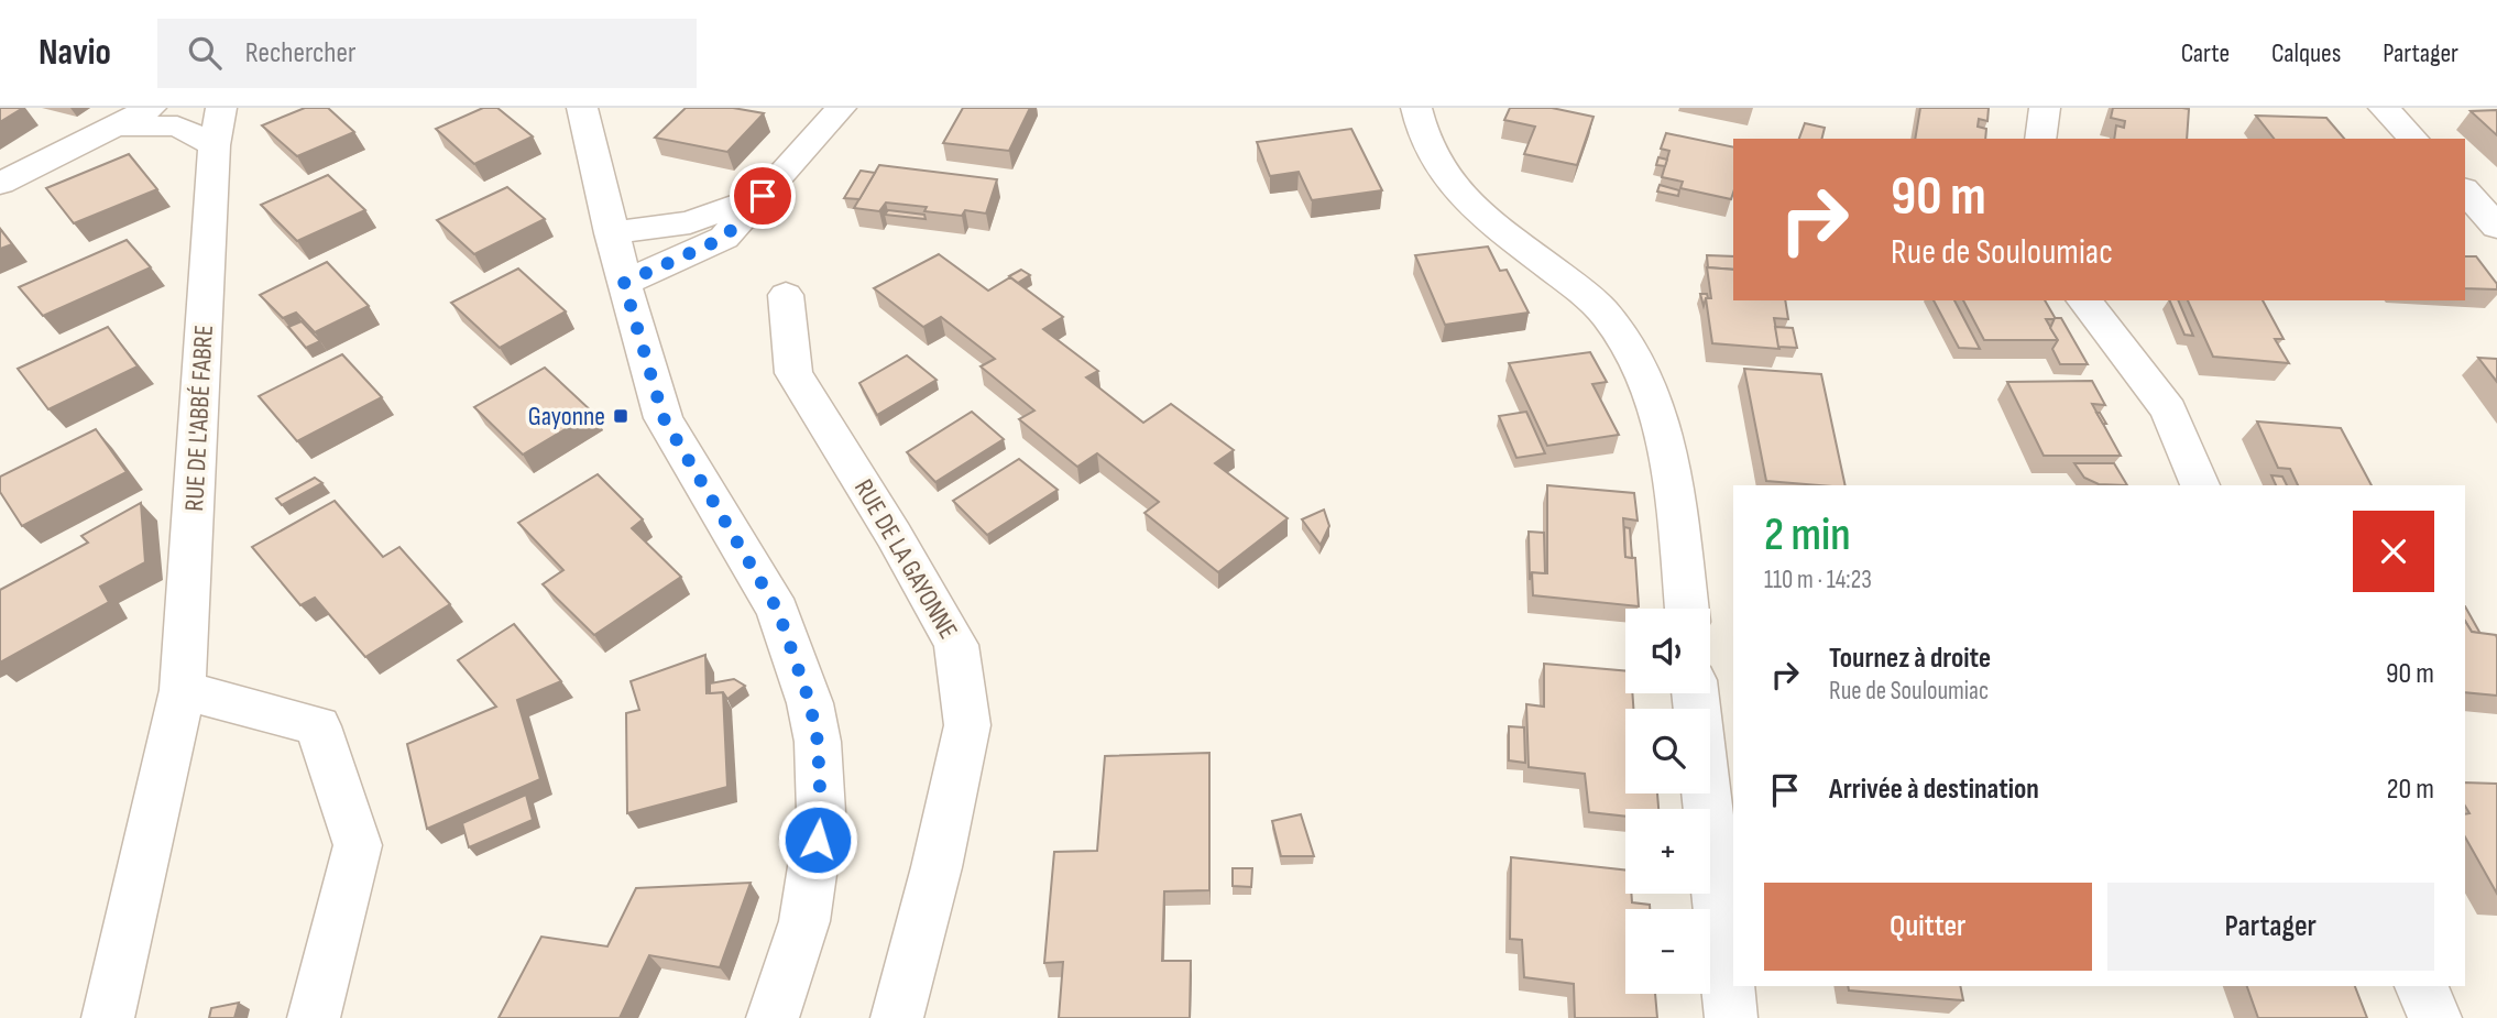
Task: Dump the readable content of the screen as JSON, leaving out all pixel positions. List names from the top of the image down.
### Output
{
  "streets": {
    "street": ["RUE DE L'ABBÉ FABRE", "RUE DE LA GAYONNE"]
  },
  "places": {
    "transit": ["Gayonne"]
  },
  "page": {
    "header": "Navio",
    "search": "Rechercher",
    "nav": ["Carte", "Calques", "Partager"],
    "turn": ["90 m", "Rue de Souloumiac"],
    "heading": ["2 min", "110 m · 14:23"],
    "map_buttons": ["+", "−"],
    "list": [
      {
        "name": "Tournez à droite",
        "note": "Rue de Souloumiac",
        "value": "90 m"
      },
      {
        "name": "Arrivée à destination",
        "value": "20 m"
      }
    ],
    "buttons": ["Quitter", "Partager"]
  }
}
